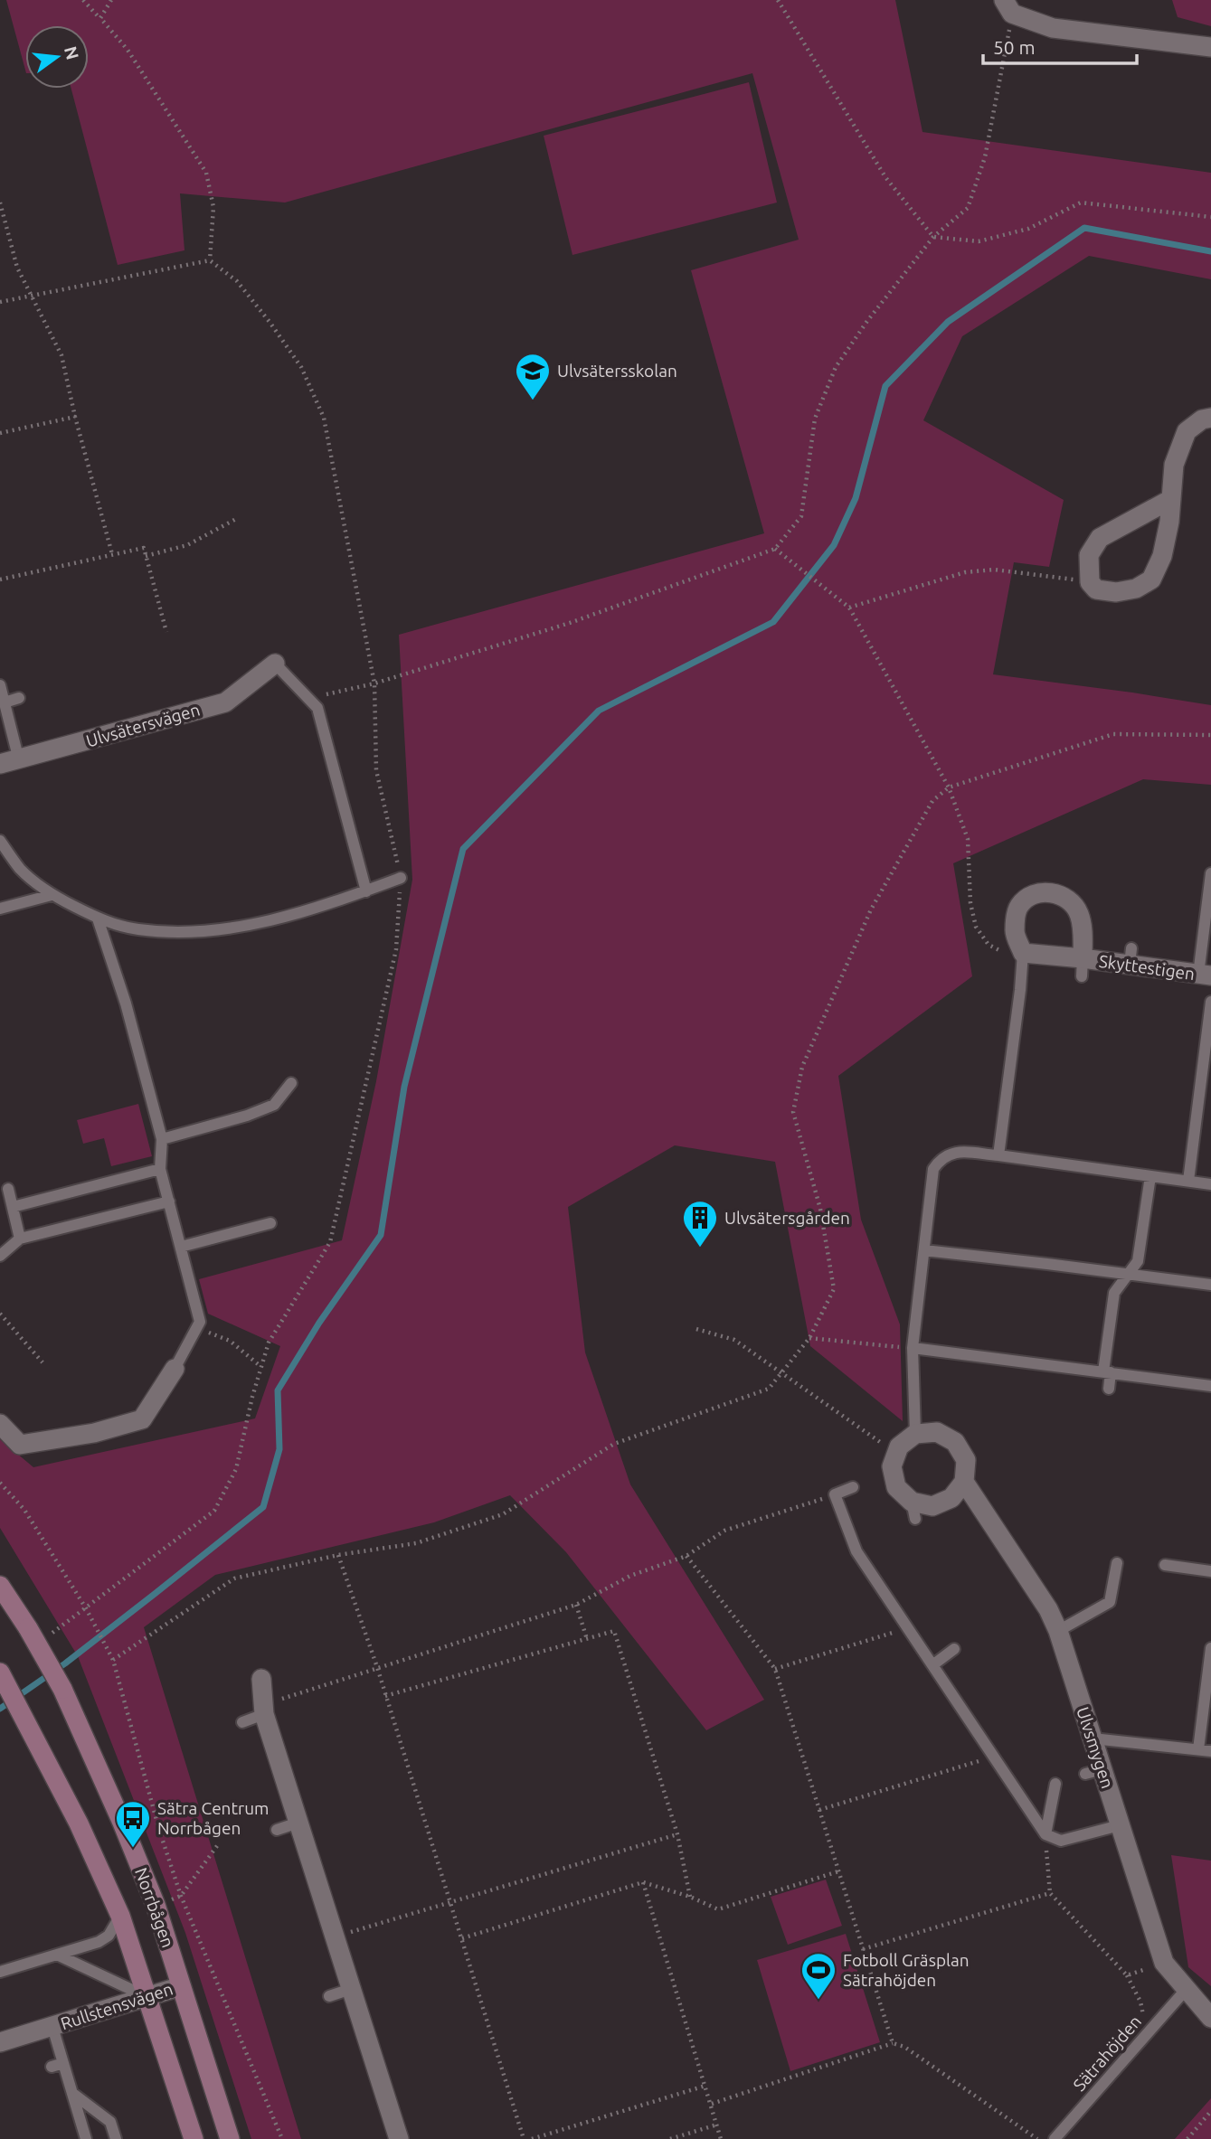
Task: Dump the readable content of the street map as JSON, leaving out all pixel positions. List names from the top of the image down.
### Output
{
  "streets": {
    "street": [
      "Ulvsätersvägen",
      "Skyttestigen",
      "Ulvsmygen",
      "Norrbågen",
      "Rullstensvägen"
    ],
    "lane": ["Sätrahöjden"]
  },
  "crossings": [
    ["Ulvsmygen", "Sätrahöjden"],
    ["Norrbågen", "Rullstensvägen"]
  ],
  "places": {
    "school or university": ["Ulvsätersskolan"],
    "building": ["Ulvsätersgården"],
    "bus stop": ["Sätra Centrum Norrbågen"],
    "sports": ["Fotboll Gräsplan Sätrahöjden"]
  },
  "scale_bar": "50 m",
  "north": "right"
}
